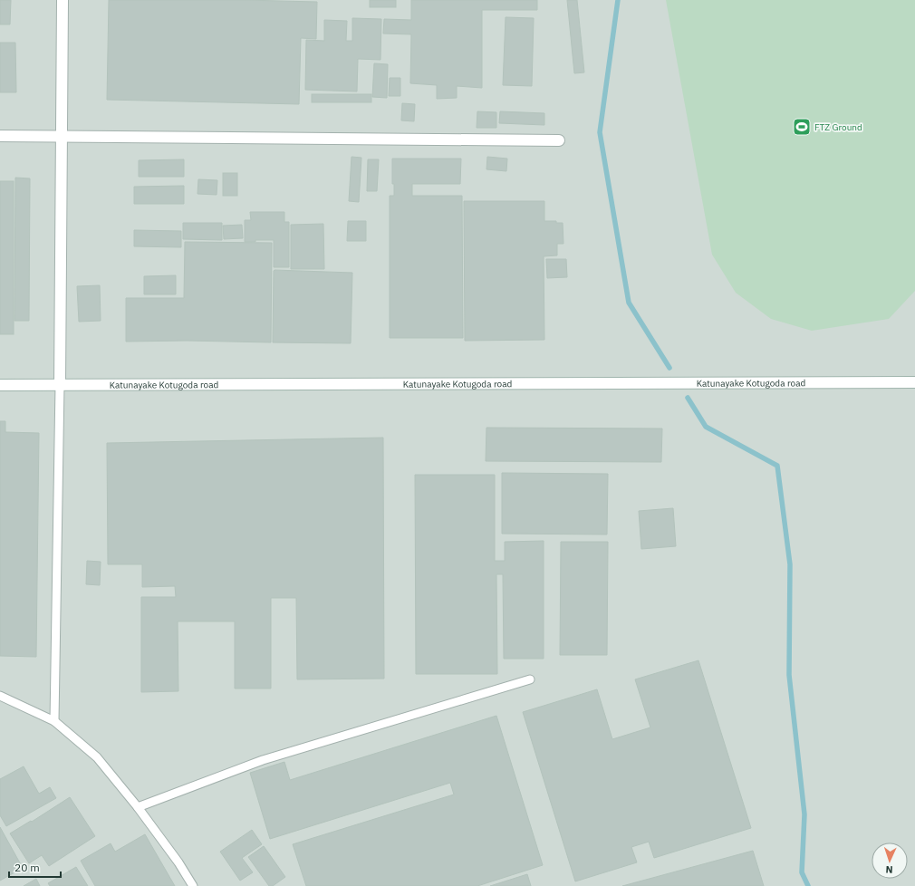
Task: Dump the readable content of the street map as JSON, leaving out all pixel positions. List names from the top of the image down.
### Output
{
  "streets": {
    "street": ["Katunayake Kotugoda road"]
  },
  "places": {
    "sports": ["FTZ Ground"]
  },
  "scale_bar": "20 m",
  "north": "bottom"
}
